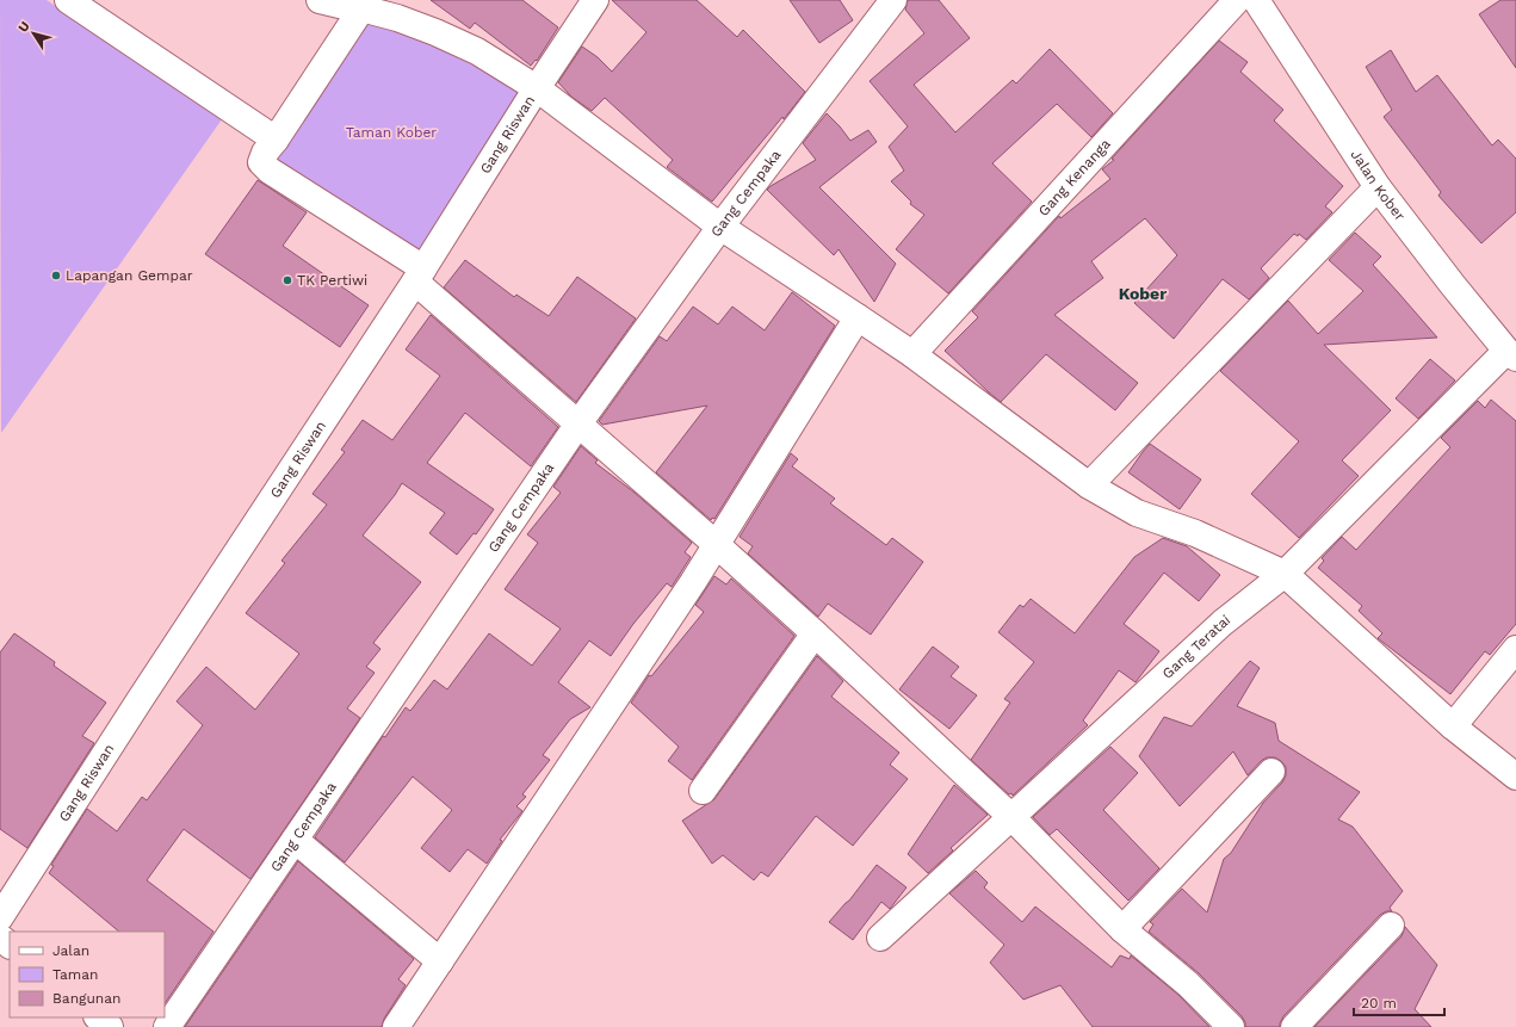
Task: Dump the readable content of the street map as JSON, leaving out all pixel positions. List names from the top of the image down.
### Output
{
  "streets": {
    "street": [
      "Gang Riswan",
      "Gang Kenanga",
      "Jalan Kober",
      "Gang Cempaka",
      "Gang Teratai"
    ]
  },
  "crossings": [
    ["Jalan Kober", "Gang Teratai"]
  ],
  "districts": ["Kober"],
  "parks": ["Taman Kober"],
  "places": ["Lapangan Gempar", "TK Pertiwi"],
  "legend": ["Jalan", "Taman", "Bangunan"],
  "scale_bar": "20 m",
  "north": "top left"
}
